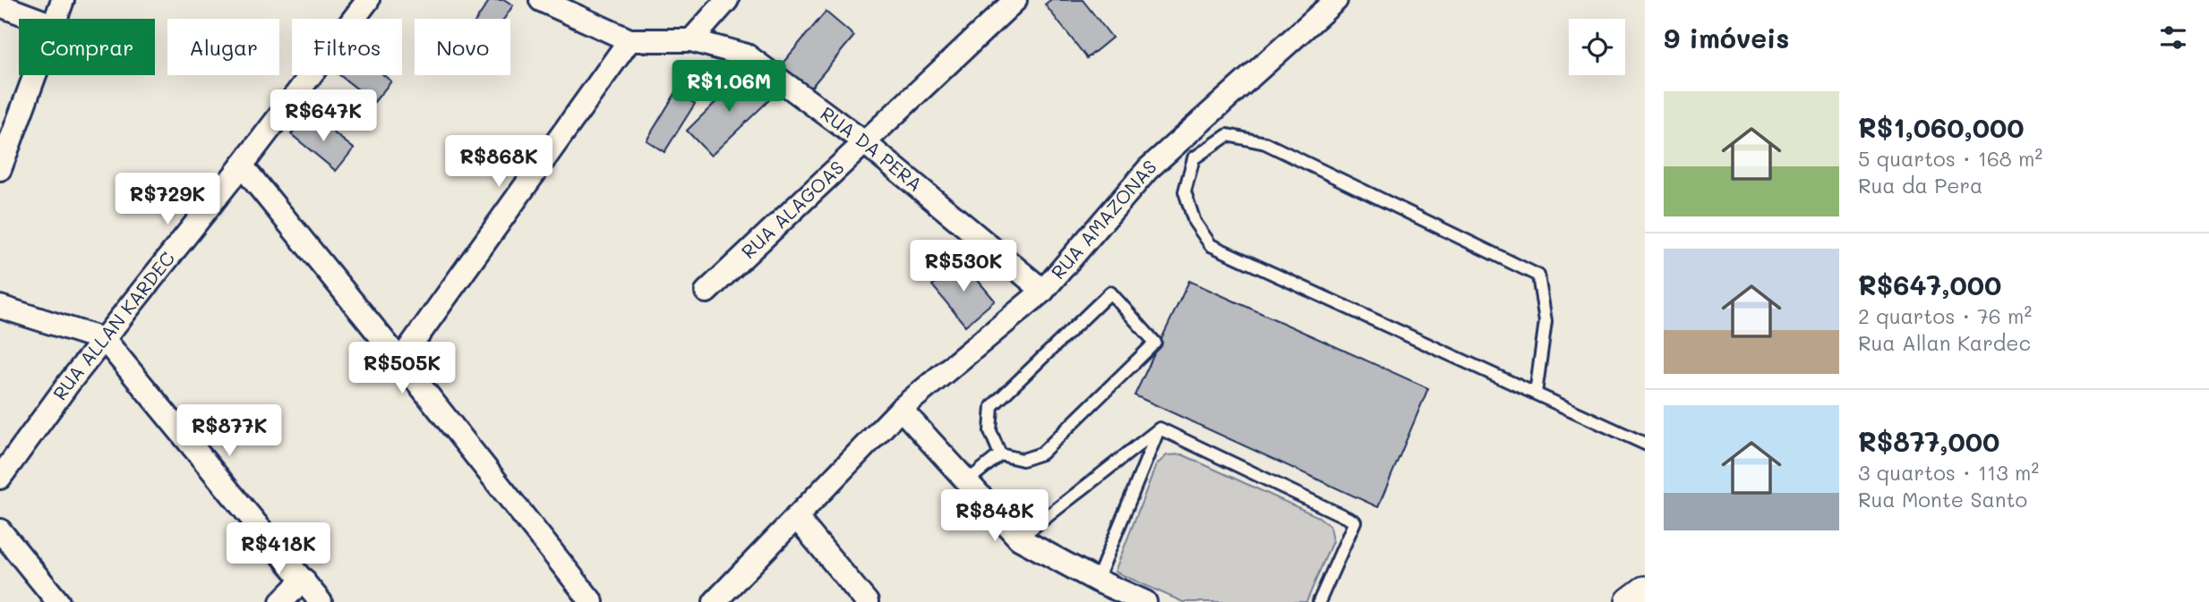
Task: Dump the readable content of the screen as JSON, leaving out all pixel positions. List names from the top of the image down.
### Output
{
  "streets": {
    "street": [
      "RUA DA PERA",
      "RUA ALAGOAS",
      "RUA AMAZONAS",
      "RUA ALLAN KARDEC"
    ]
  },
  "crossings": [
    ["RUA DA PERA", "RUA ALAGOAS"],
    ["RUA DA PERA", "RUA AMAZONAS"]
  ],
  "page": {
    "heading": "9 imóveis",
    "chip": [
      "Comprar",
      "Alugar",
      "Filtros",
      "Novo"
    ],
    "price": [
      "R$1.06M",
      "R$647K",
      "R$868K",
      "R$729K",
      "R$530K",
      "R$505K",
      "R$877K",
      "R$848K",
      "R$418K"
    ],
    "list": [
      {
        "name": "R$1,060,000",
        "note": "5 quartos · 168 m² · Rua da Pera"
      },
      {
        "name": "R$647,000",
        "note": "2 quartos · 76 m² · Rua Allan Kardec"
      },
      {
        "name": "R$877,000",
        "note": "3 quartos · 113 m² · Rua Monte Santo"
      }
    ]
  }
}
